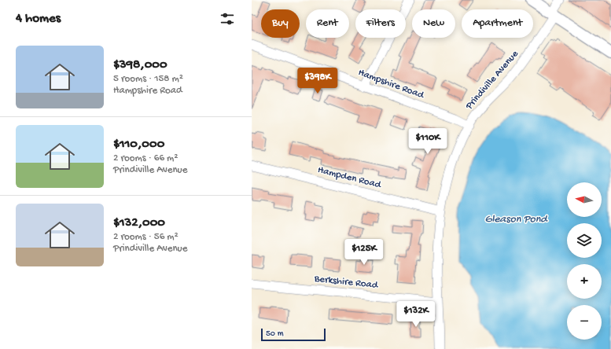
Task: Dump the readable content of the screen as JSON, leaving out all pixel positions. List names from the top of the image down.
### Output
{
  "streets": {
    "street": [
      "Prindiville Avenue",
      "Hampshire Road",
      "Hampden Road",
      "Berkshire Road"
    ]
  },
  "crossings": [
    ["Prindiville Avenue", "Hampshire Road"],
    ["Prindiville Avenue", "Hampden Road"],
    ["Prindiville Avenue", "Berkshire Road"]
  ],
  "water": ["Gleason Pond"],
  "scale_bar": "50 m",
  "north": "left",
  "page": {
    "heading": "4 homes",
    "chip": [
      "Buy",
      "Rent",
      "Filters",
      "New",
      "Apartment"
    ],
    "list": [
      {
        "name": "$398,000",
        "note": "5 rooms · 158 m² · Hampshire Road"
      },
      {
        "name": "$110,000",
        "note": "2 rooms · 66 m² · Prindiville Avenue"
      },
      {
        "name": "$132,000",
        "note": "2 rooms · 56 m² · Prindiville Avenue"
      }
    ],
    "price": [
      "$398K",
      "$110K",
      "$125K",
      "$132K"
    ],
    "map_buttons": ["+", "−"],
    "scale": "50 m"
  }
}
